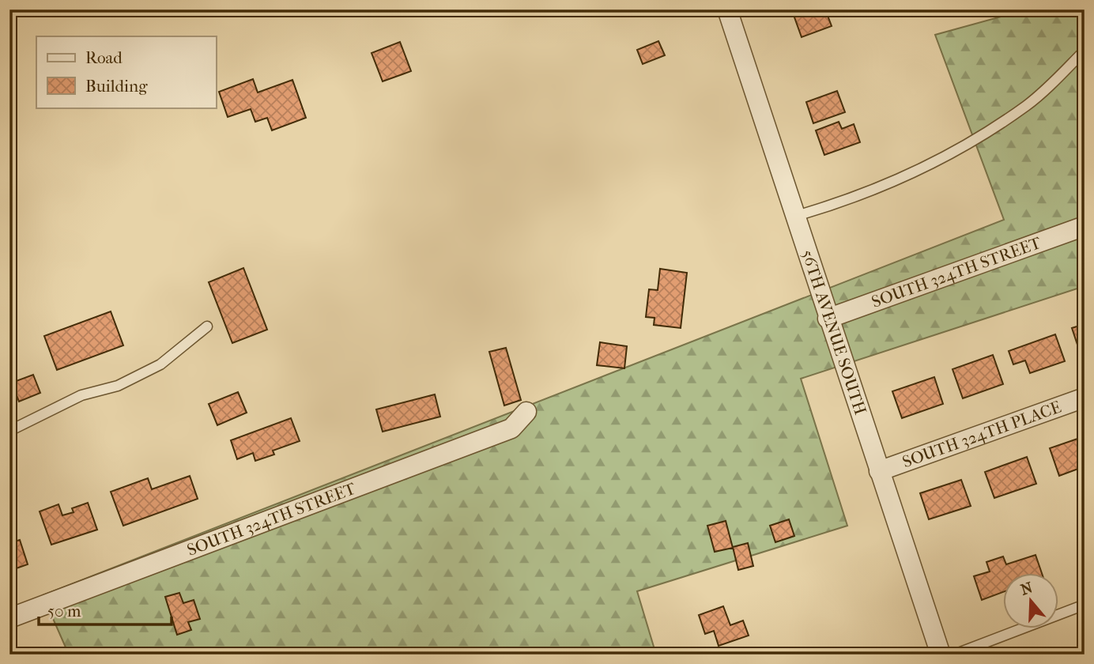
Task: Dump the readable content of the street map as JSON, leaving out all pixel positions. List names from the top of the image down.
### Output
{
  "streets": {
    "street": ["SOUTH 324TH STREET", "56TH AVENUE SOUTH", "SOUTH 324TH PLACE"]
  },
  "crossings": [
    ["SOUTH 324TH STREET", "56TH AVENUE SOUTH"],
    ["56TH AVENUE SOUTH", "SOUTH 324TH PLACE"]
  ],
  "legend": ["Road", "Building"],
  "scale_bar": "50 m",
  "north": "top"
}
